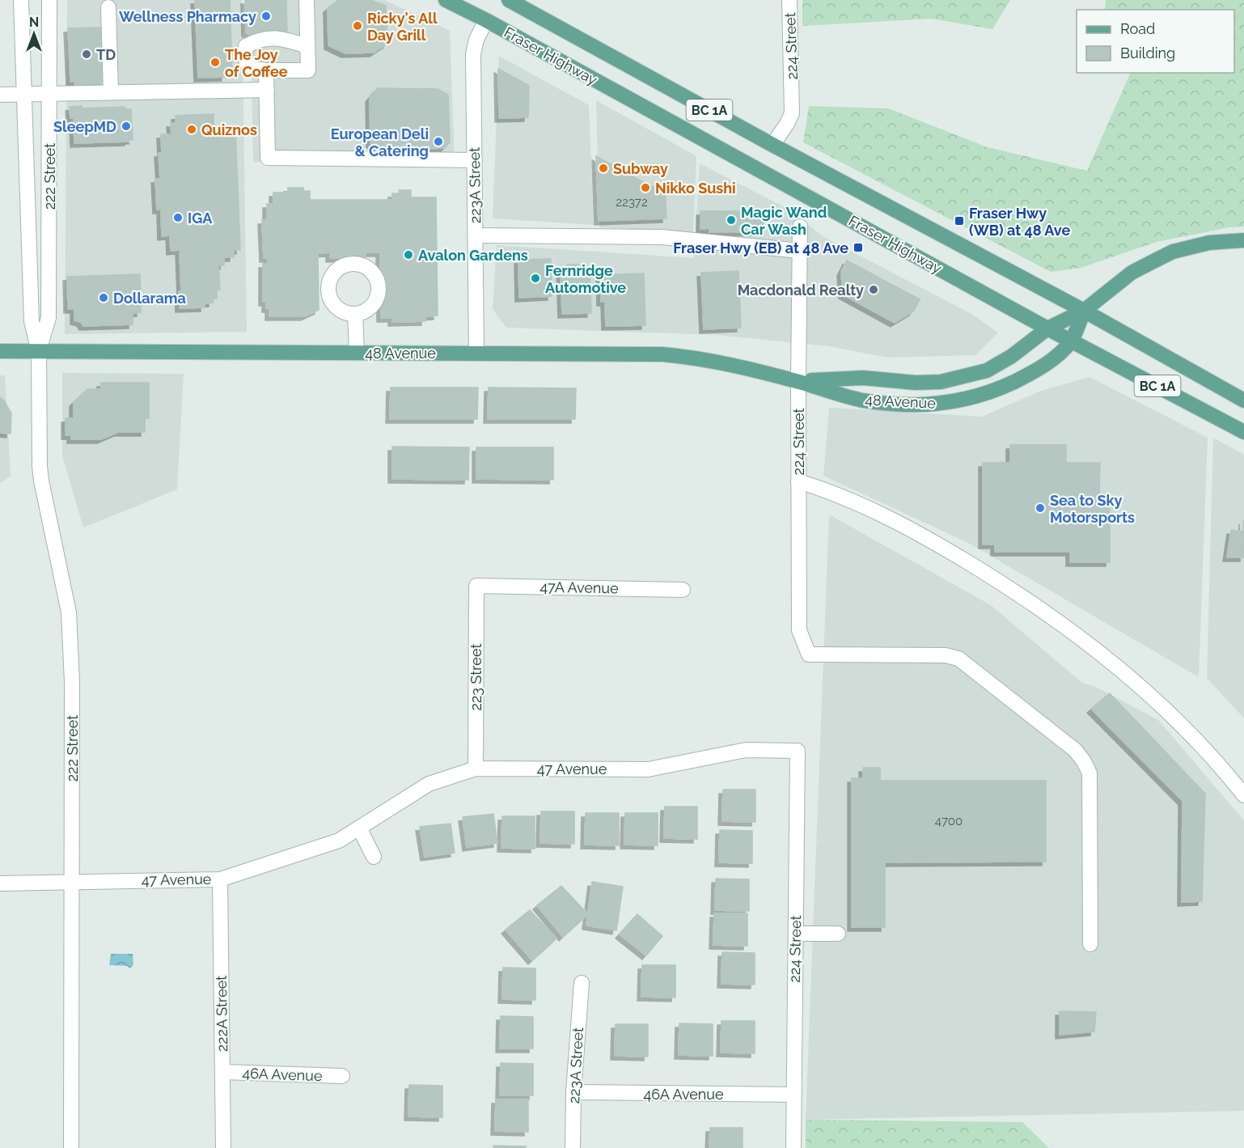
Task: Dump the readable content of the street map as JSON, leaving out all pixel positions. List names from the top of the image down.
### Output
{
  "streets": {
    "main road": ["Fraser Highway", "BC 1A", "48 Avenue"],
    "street": [
      "224 Street",
      "222 Street",
      "223A Street",
      "47A Avenue",
      "223 Street",
      "47 Avenue",
      "222A Street",
      "46A Avenue"
    ]
  },
  "crossings": [
    ["224 Street", "Fraser Highway"],
    ["224 Street", "48 Avenue"],
    ["224 Street", "47 Avenue"],
    ["224 Street", "46A Avenue"],
    ["Fraser Highway", "223A Street"],
    ["Fraser Highway", "48 Avenue"],
    ["222 Street", "48 Avenue"],
    ["222 Street", "47 Avenue"],
    ["223A Street", "48 Avenue"],
    ["223A Street", "46A Avenue"],
    ["47A Avenue", "223 Street"],
    ["223 Street", "47 Avenue"],
    ["47 Avenue", "222A Street"],
    ["222A Street", "46A Avenue"]
  ],
  "places": {
    "other": [
      "Wellness Pharmacy",
      "Ricky's All Day Grill",
      "TD",
      "The Joy of Coffee",
      "SleepMD",
      "Quiznos",
      "European Deli & Catering",
      "Subway",
      "Nikko Sushi",
      "IGA",
      "Magic Wand Car Wash",
      "Avalon Gardens",
      "Fernridge Automotive",
      "Macdonald Realty",
      "Dollarama",
      "Sea to Sky Motorsports"
    ],
    "transit": ["Fraser Hwy (WB) at 48 Ave", "Fraser Hwy (EB) at 48 Ave"]
  },
  "house_numbers": ["22372", "4700"],
  "legend": ["Road", "Building"],
  "north": "top"
}
